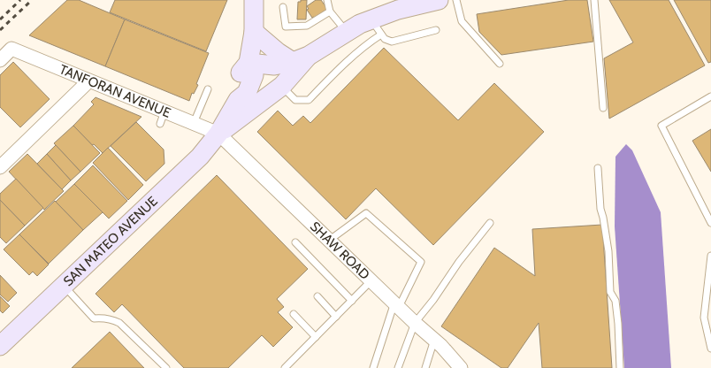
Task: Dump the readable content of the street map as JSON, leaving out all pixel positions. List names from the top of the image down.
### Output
{
  "streets": {
    "main road": ["SAN MATEO AVENUE"],
    "street": ["TANFORAN AVENUE", "SHAW ROAD"]
  },
  "crossings": [
    ["TANFORAN AVENUE", "SAN MATEO AVENUE"],
    ["TANFORAN AVENUE", "SHAW ROAD"],
    ["SAN MATEO AVENUE", "SHAW ROAD"]
  ]
}
